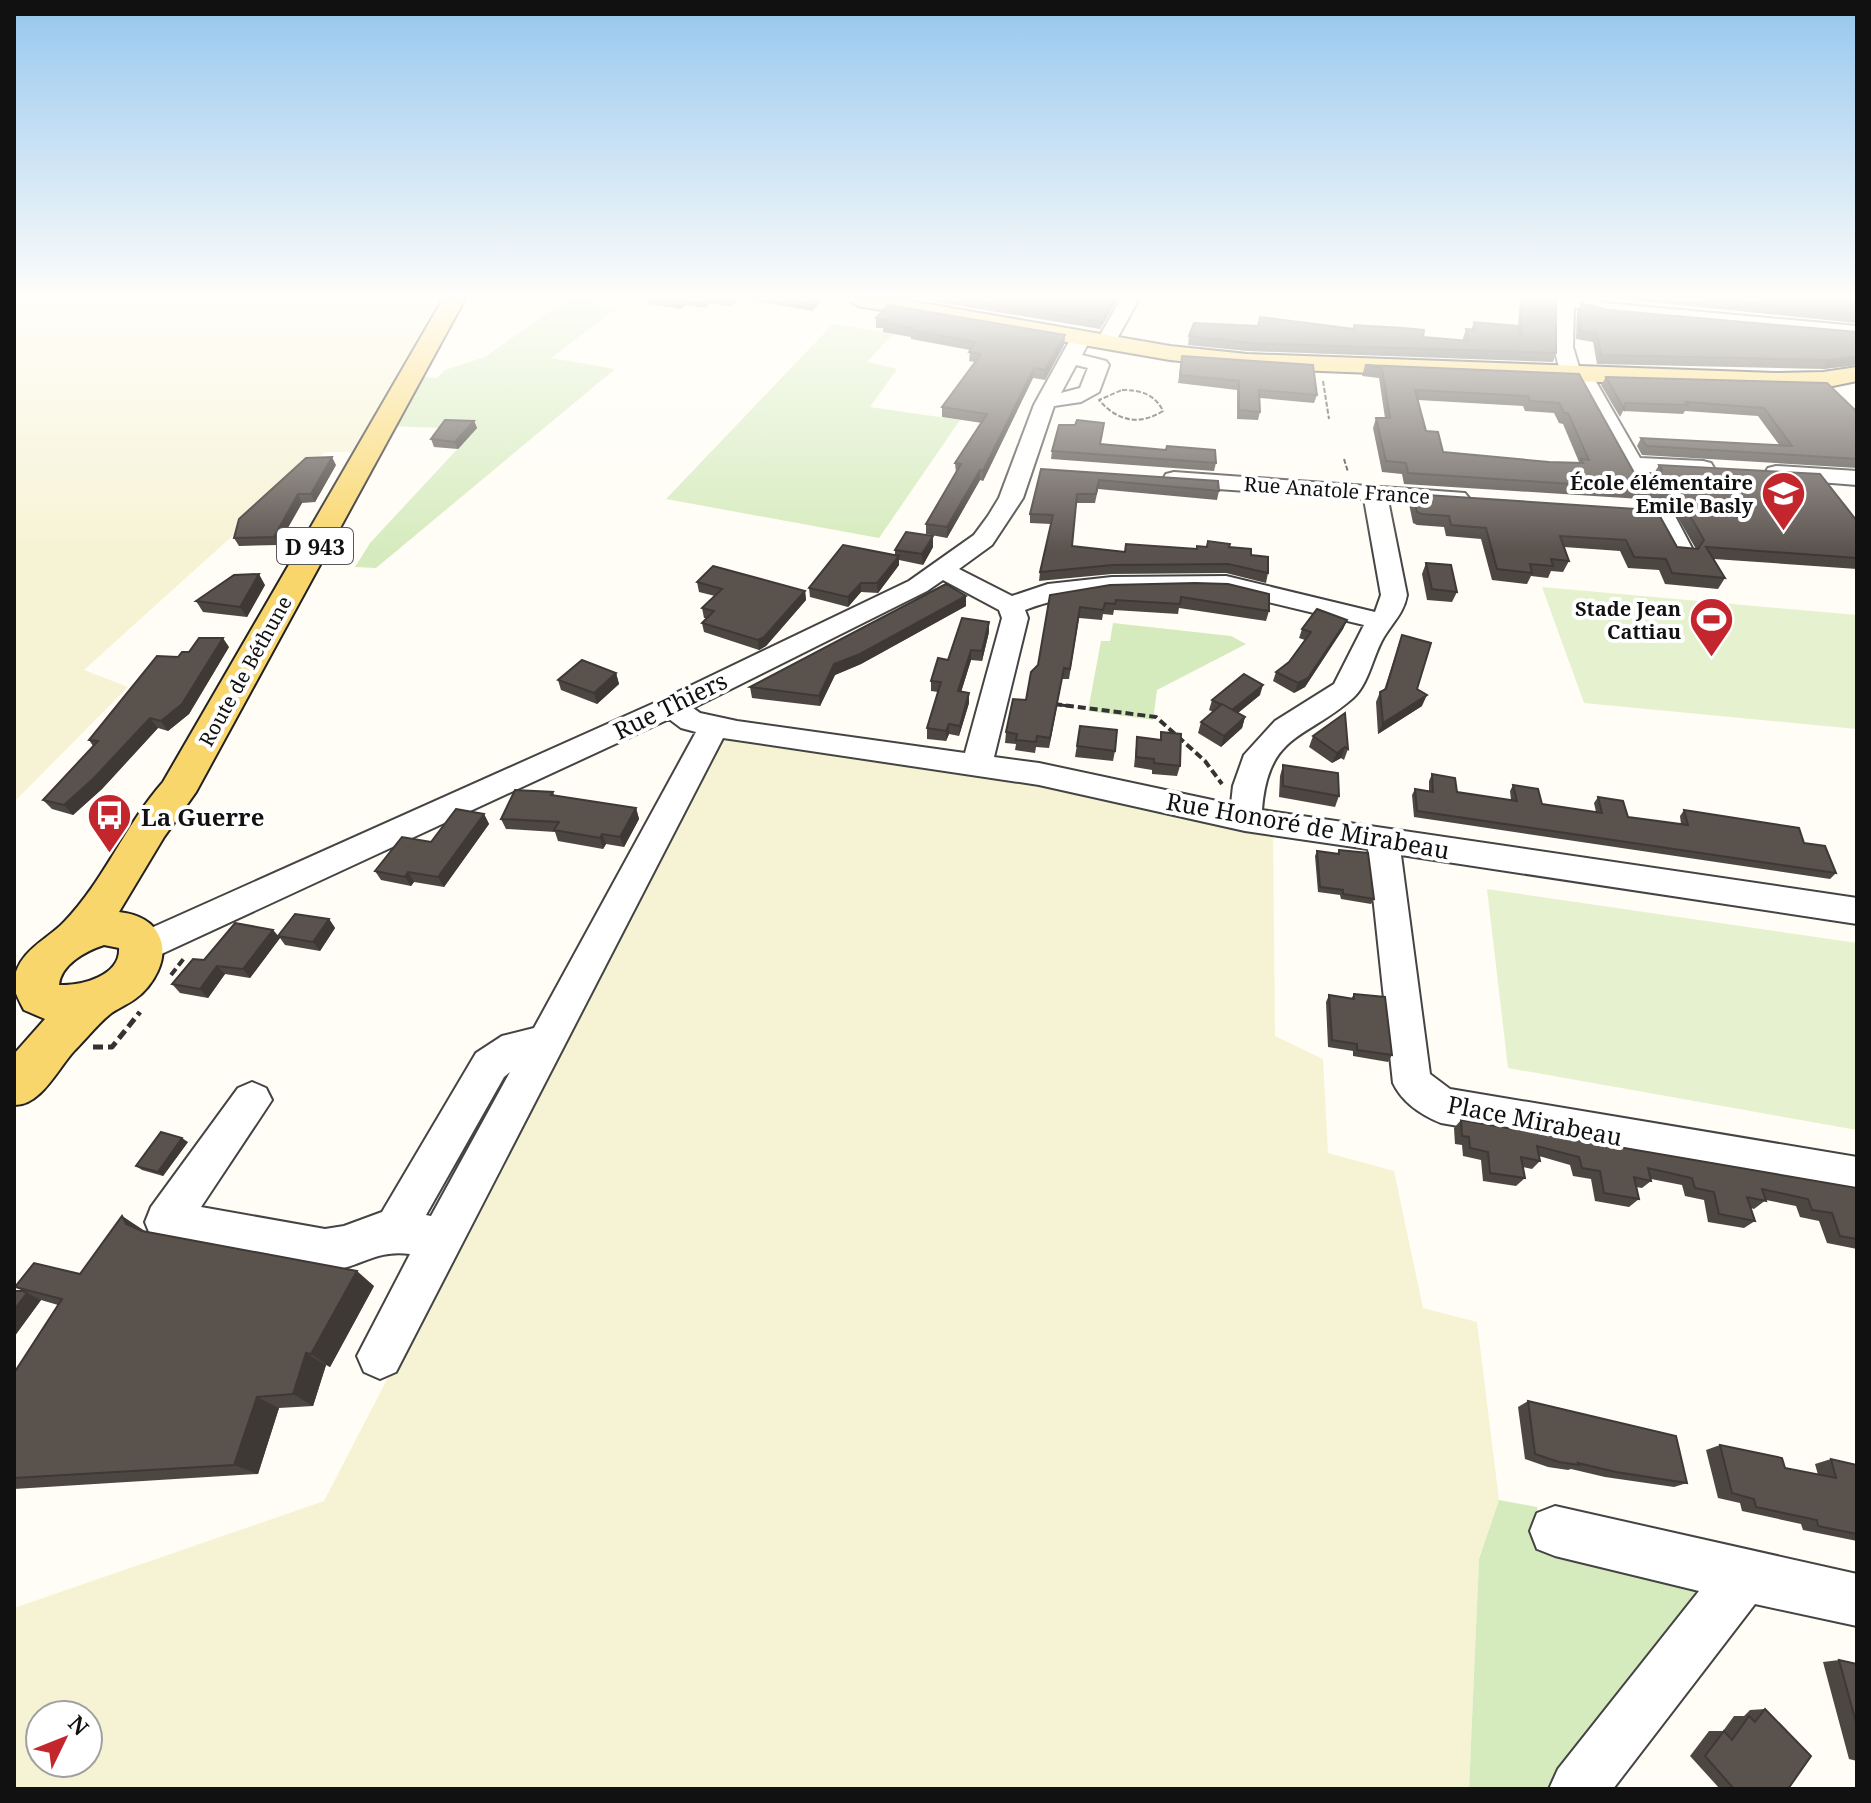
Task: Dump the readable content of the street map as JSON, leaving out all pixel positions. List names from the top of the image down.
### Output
{
  "streets": {
    "main road": ["D 943", "Route de Béthune"],
    "street": [
      "Rue Anatole France",
      "Rue Thiers",
      "Rue Honoré de Mirabeau",
      "Place Mirabeau"
    ]
  },
  "crossings": [
    ["Route de Béthune", "Rue Thiers"],
    ["Rue Thiers", "Rue Honoré de Mirabeau"],
    ["Rue Honoré de Mirabeau", "Place Mirabeau"]
  ],
  "places": {
    "school or university": ["École élémentaire Emile Basly"],
    "sports": ["Stade Jean Cattiau"],
    "bus stop": ["La Guerre"]
  },
  "north": "top right"
}
